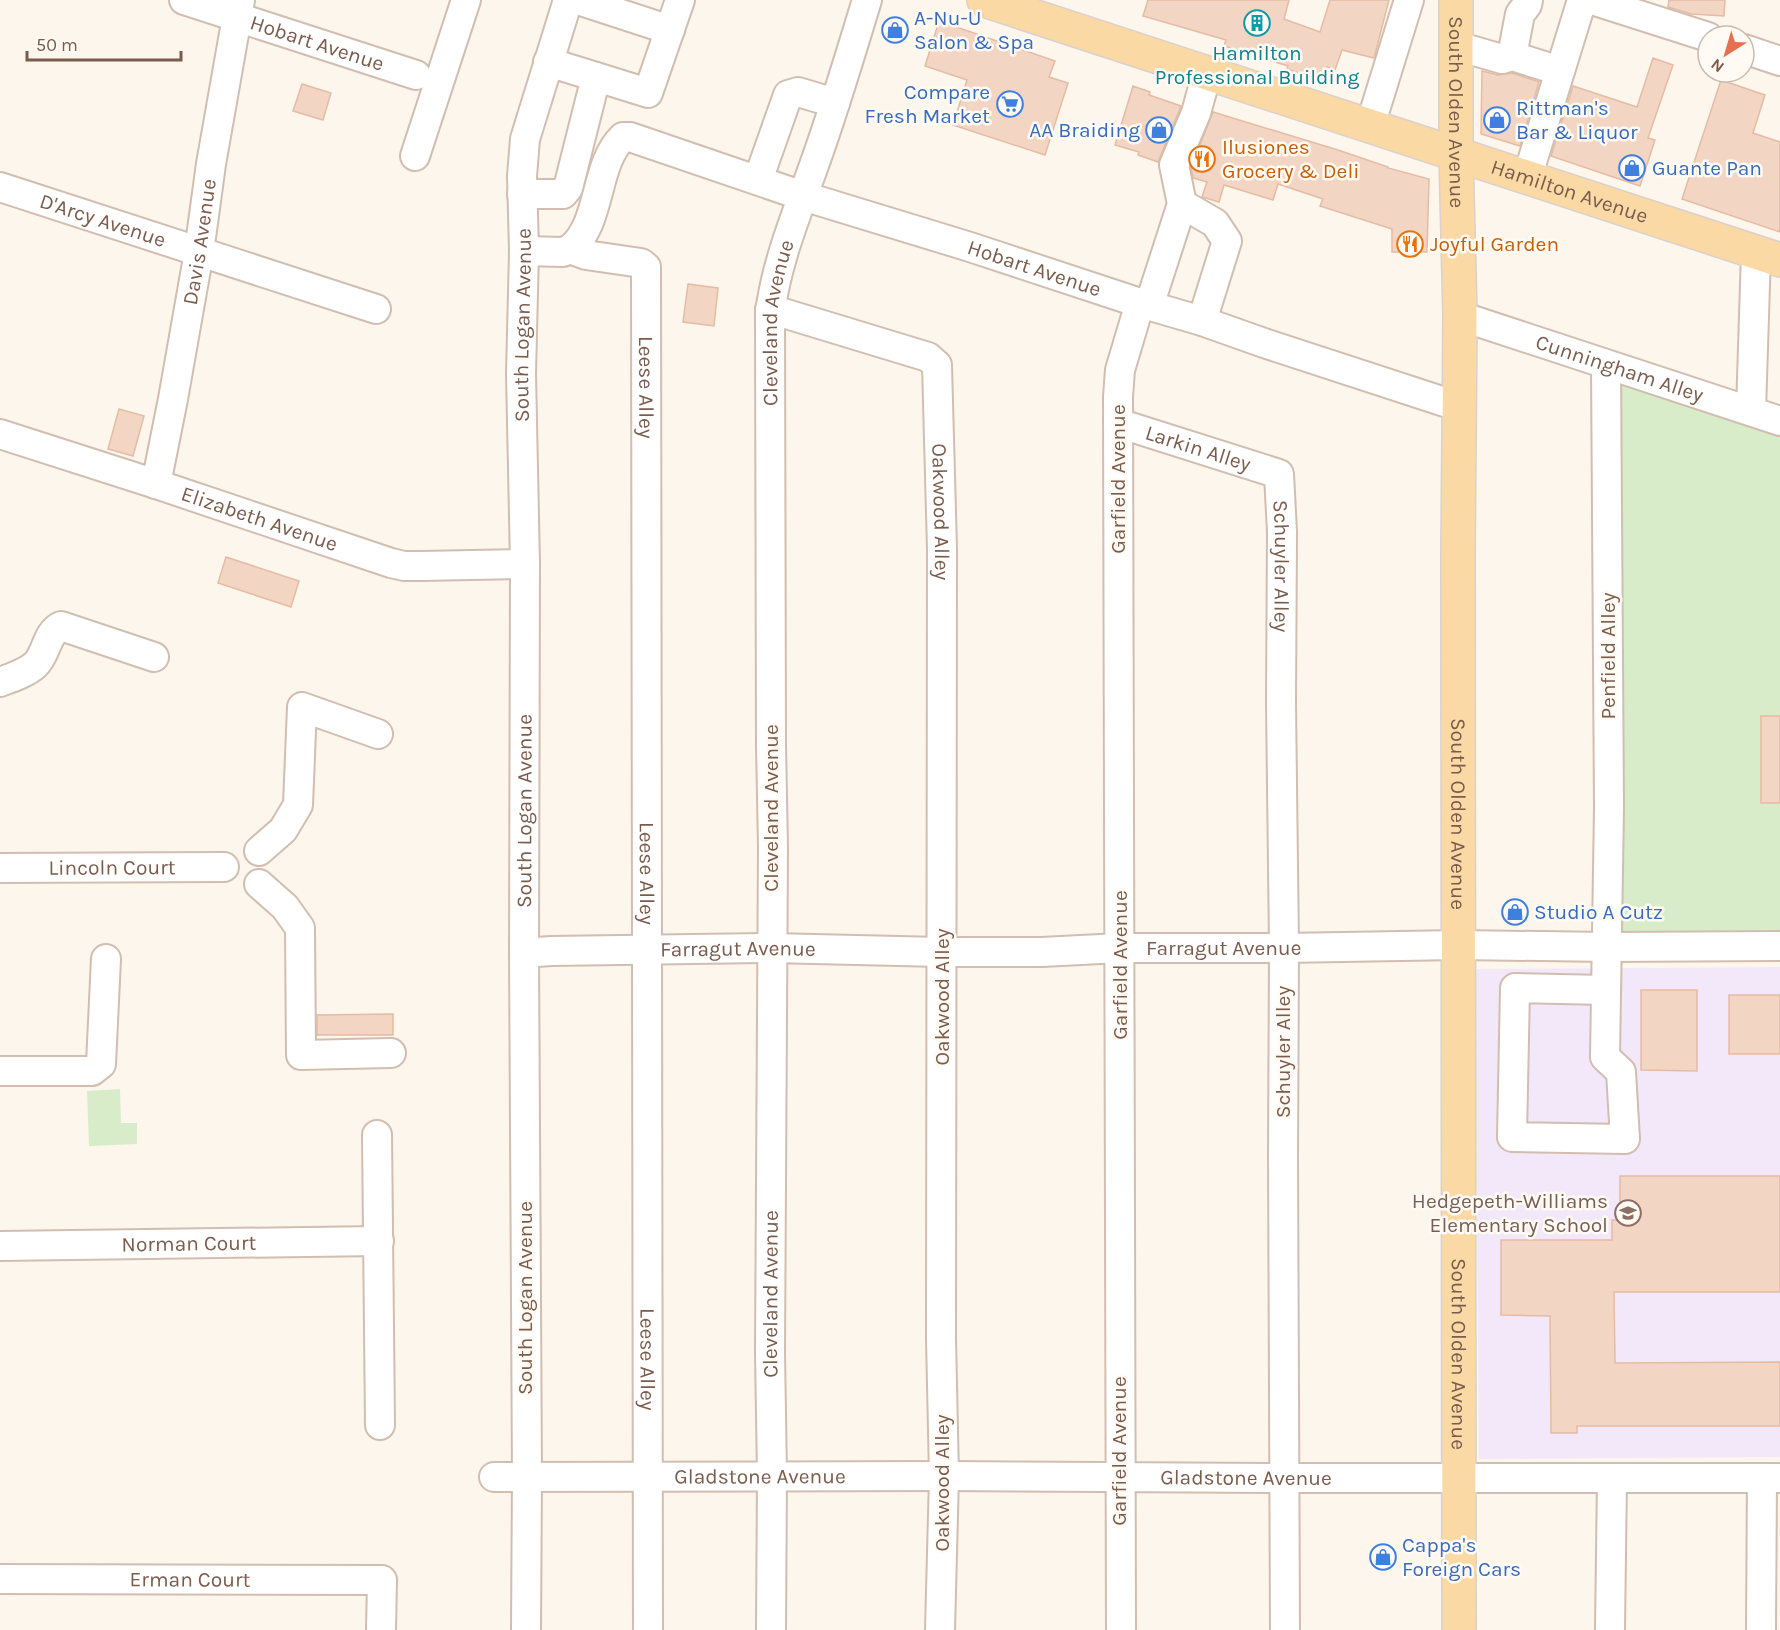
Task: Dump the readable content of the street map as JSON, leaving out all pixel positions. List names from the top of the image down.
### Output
{
  "streets": {
    "main road": ["South Olden Avenue", "Hamilton Avenue"],
    "street": [
      "Hobart Avenue",
      "D'Arcy Avenue",
      "Davis Avenue",
      "Cleveland Avenue",
      "South Logan Avenue",
      "Cunningham Alley",
      "Leese Alley",
      "Larkin Alley",
      "Garfield Avenue",
      "Oakwood Alley",
      "Elizabeth Avenue",
      "Schuyler Alley",
      "Penfield Alley",
      "Lincoln Court",
      "Farragut Avenue",
      "Norman Court",
      "Gladstone Avenue",
      "Erman Court"
    ]
  },
  "crossings": [
    ["Hobart Avenue", "South Olden Avenue"],
    ["Hobart Avenue", "Davis Avenue"],
    ["Hobart Avenue", "Cleveland Avenue"],
    ["Hobart Avenue", "Garfield Avenue"],
    ["South Olden Avenue", "Hamilton Avenue"],
    ["South Olden Avenue", "Cunningham Alley"],
    ["South Olden Avenue", "Farragut Avenue"],
    ["South Olden Avenue", "Gladstone Avenue"],
    ["D'Arcy Avenue", "Davis Avenue"],
    ["Davis Avenue", "Elizabeth Avenue"],
    ["Cleveland Avenue", "Oakwood Alley"],
    ["Cleveland Avenue", "Farragut Avenue"],
    ["Cleveland Avenue", "Gladstone Avenue"],
    ["South Logan Avenue", "Elizabeth Avenue"],
    ["South Logan Avenue", "Farragut Avenue"],
    ["South Logan Avenue", "Gladstone Avenue"],
    ["Cunningham Alley", "Penfield Alley"],
    ["Leese Alley", "Farragut Avenue"],
    ["Leese Alley", "Gladstone Avenue"],
    ["Larkin Alley", "Garfield Avenue"],
    ["Larkin Alley", "Schuyler Alley"],
    ["Garfield Avenue", "Farragut Avenue"],
    ["Garfield Avenue", "Gladstone Avenue"],
    ["Oakwood Alley", "Farragut Avenue"],
    ["Oakwood Alley", "Gladstone Avenue"],
    ["Schuyler Alley", "Farragut Avenue"],
    ["Schuyler Alley", "Gladstone Avenue"],
    ["Penfield Alley", "Farragut Avenue"]
  ],
  "places": {
    "building": ["Hamilton Professional Building"],
    "shop": [
      "A-Nu-U Salon & Spa",
      "Rittman's Bar & Liquor",
      "AA Braiding",
      "Guante Pan",
      "Studio A Cutz",
      "Cappa's Foreign Cars"
    ],
    "supermarket": ["Compare Fresh Market"],
    "restaurant": ["Ilusiones Grocery & Deli", "Joyful Garden"],
    "school or university": ["Hedgepeth-Williams Elementary School"]
  },
  "scale_bar": "50 m",
  "north": "bottom left"
}
